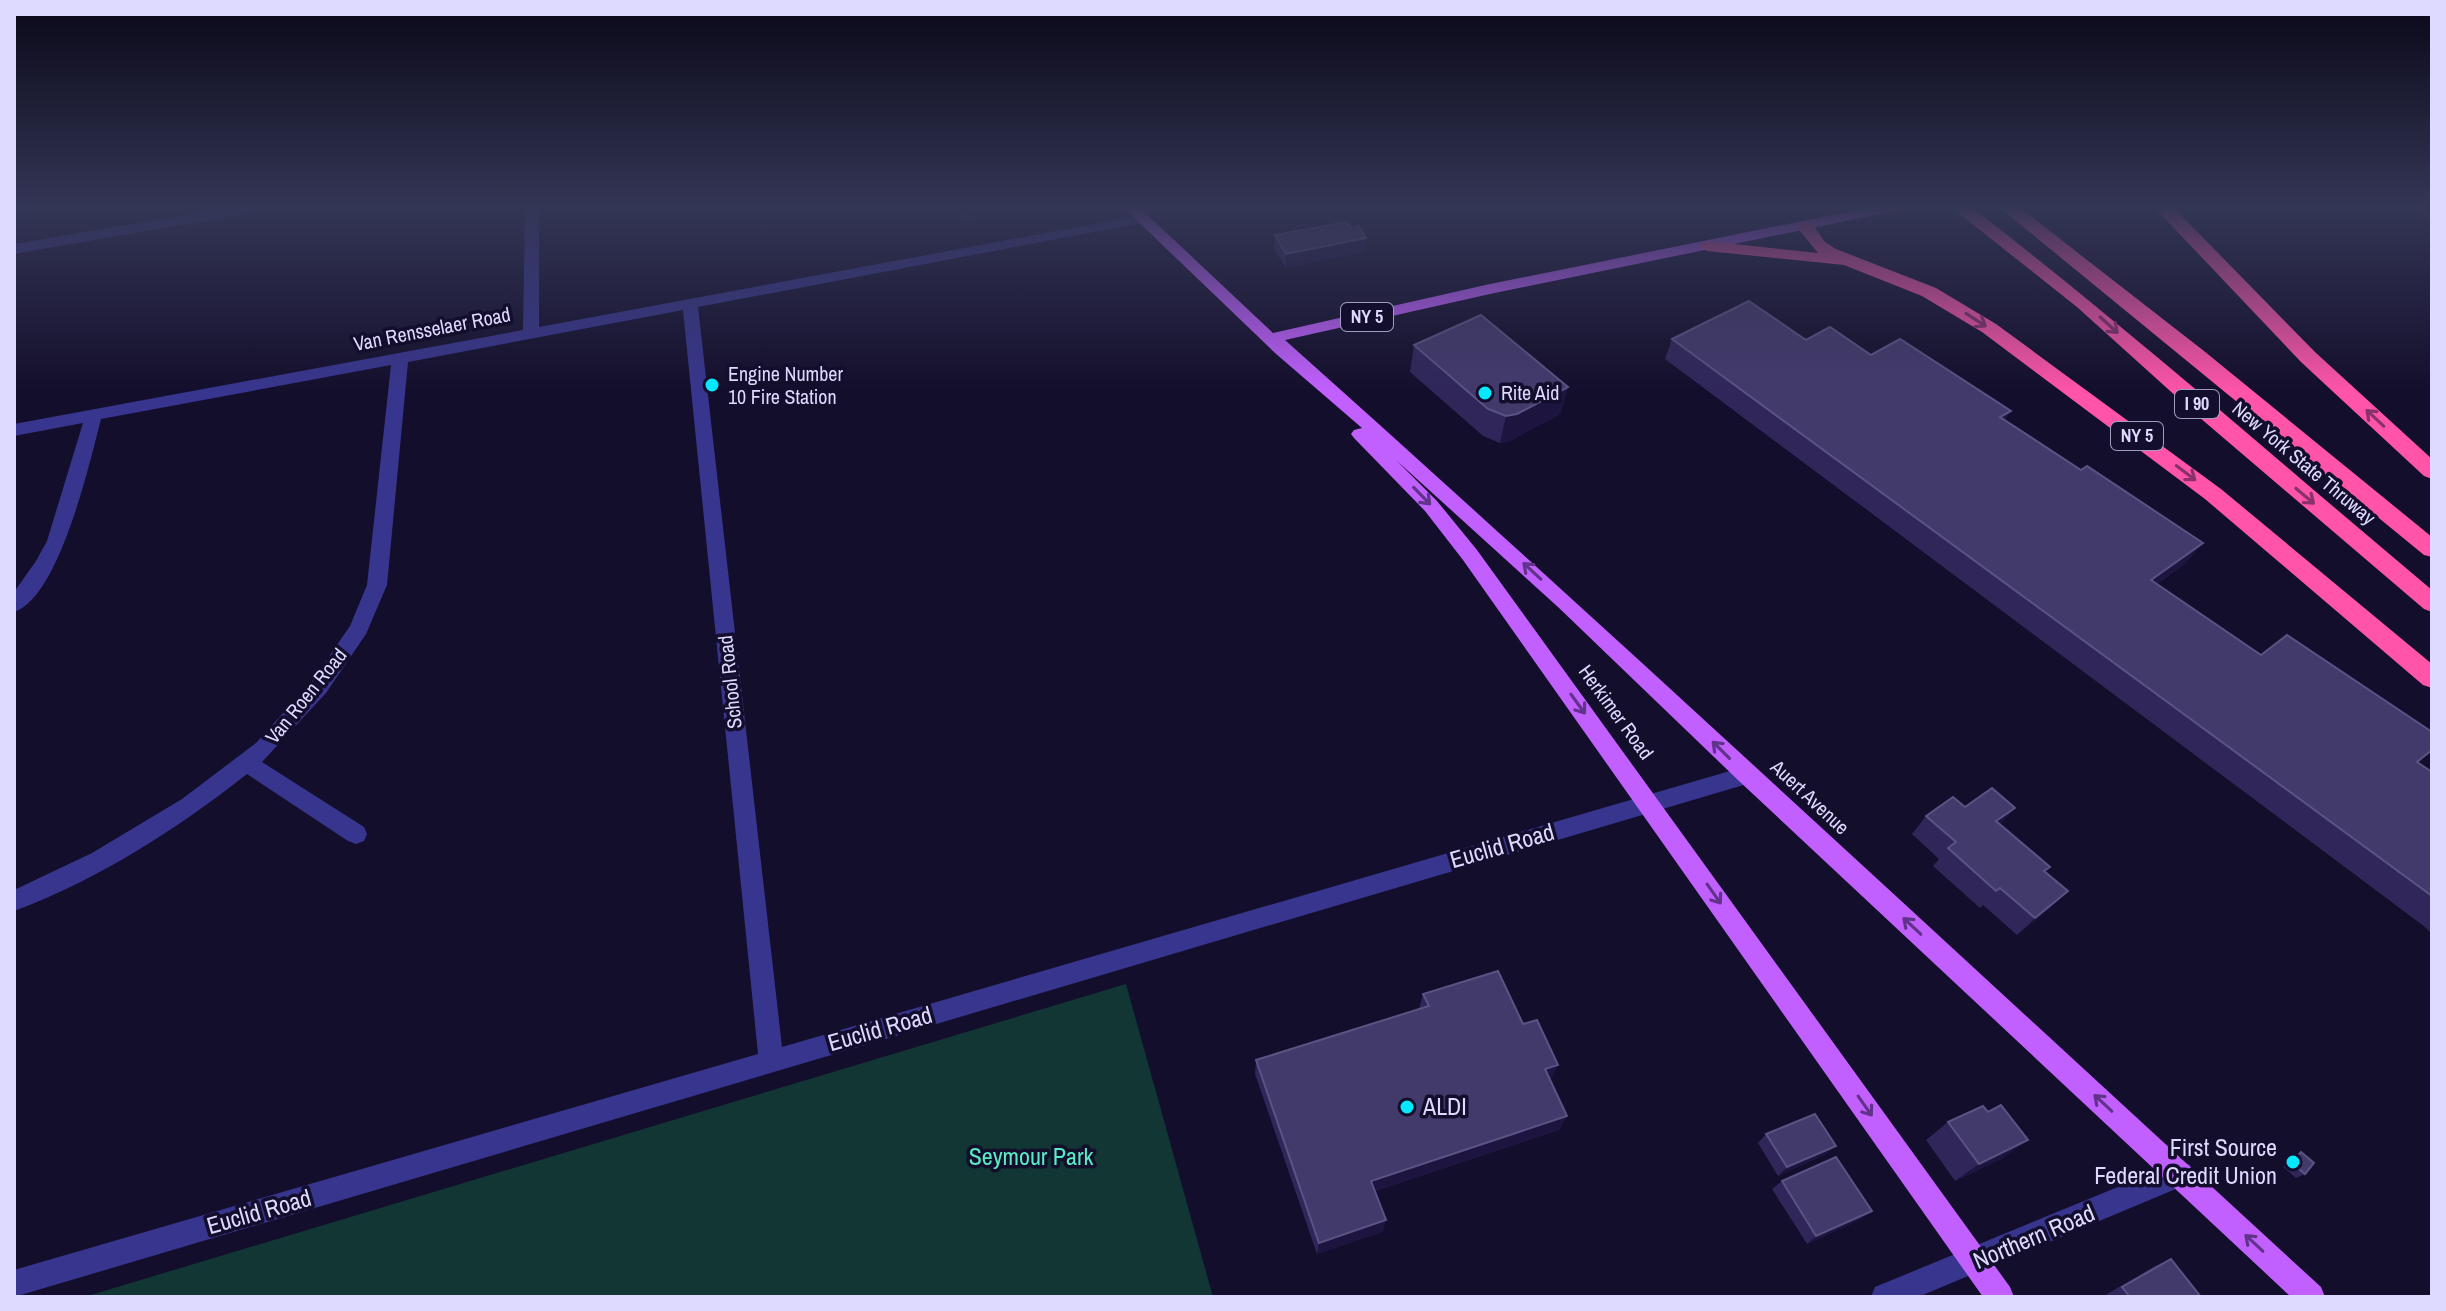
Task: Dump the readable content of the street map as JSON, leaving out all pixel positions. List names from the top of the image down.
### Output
{
  "streets": {
    "highway": ["NY 5", "I 90", "New York State Thruway"],
    "main road": ["Herkimer Road", "Auert Avenue"],
    "street": [
      "Van Rensselaer Road",
      "School Road",
      "Van Roen Road",
      "Euclid Road",
      "Northern Road"
    ]
  },
  "crossings": [
    ["NY 5", "Herkimer Road"],
    ["NY 5", "Auert Avenue"],
    ["Van Rensselaer Road", "School Road"],
    ["Van Rensselaer Road", "Van Roen Road"],
    ["School Road", "Euclid Road"],
    ["Herkimer Road", "Auert Avenue"],
    ["Herkimer Road", "Euclid Road"],
    ["Herkimer Road", "Northern Road"],
    ["Auert Avenue", "Euclid Road"],
    ["Auert Avenue", "Northern Road"]
  ],
  "one_way": ["Herkimer Road", "Auert Avenue"],
  "parks": ["Seymour Park"],
  "places": [
    "Engine Number 10 Fire Station",
    "Rite Aid",
    "ALDI",
    "First Source Federal Credit Union"
  ]
}
